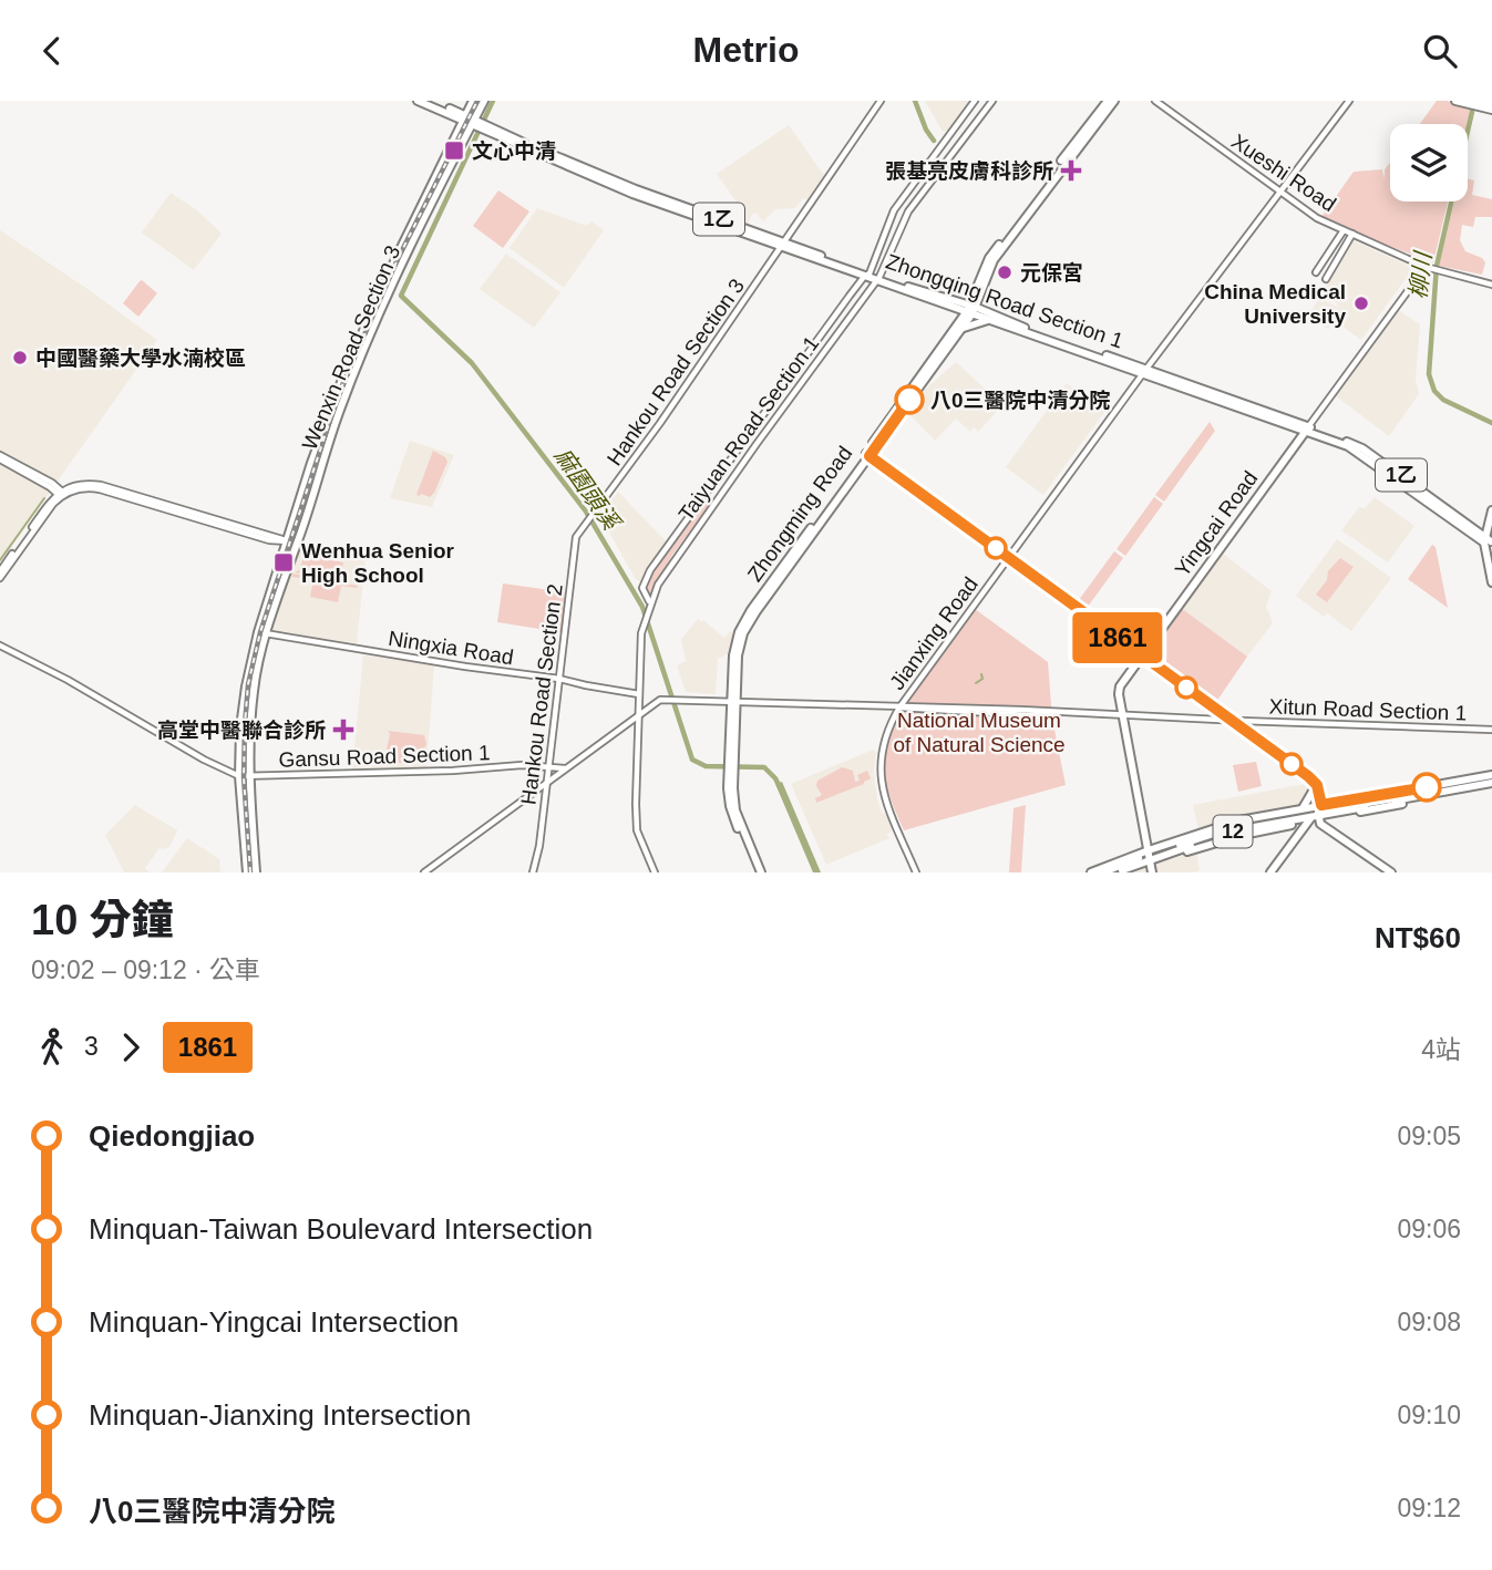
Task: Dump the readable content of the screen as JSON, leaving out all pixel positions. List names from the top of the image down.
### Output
{
  "streets": {
    "main road": [
      "1乙",
      "Zhongqing Road Section 1",
      "Wenxin Road Section 3",
      "Zhongming Road",
      "Yingcai Road",
      "12"
    ],
    "street": [
      "Xueshi Road",
      "Hankou Road Section 3",
      "Taiyuan Road Section 1",
      "Jianxing Road",
      "Ningxia Road",
      "Hankou Road Section 2",
      "Xitun Road Section 1",
      "Gansu Road Section 1"
    ]
  },
  "crossings": [
    ["Xueshi Road", "Yingcai Road"],
    ["Xueshi Road", "Jianxing Road"],
    ["1乙", "Zhongqing Road Section 1"],
    ["1乙", "Wenxin Road Section 3"],
    ["Zhongqing Road Section 1", "Wenxin Road Section 3"],
    ["Zhongqing Road Section 1", "Hankou Road Section 3"],
    ["Zhongqing Road Section 1", "Taiyuan Road Section 1"],
    ["Zhongqing Road Section 1", "Zhongming Road"],
    ["Zhongqing Road Section 1", "Yingcai Road"],
    ["Zhongqing Road Section 1", "Jianxing Road"],
    ["Wenxin Road Section 3", "Ningxia Road"],
    ["Wenxin Road Section 3", "Gansu Road Section 1"],
    ["Hankou Road Section 3", "Hankou Road Section 2"],
    ["Taiyuan Road Section 1", "Ningxia Road"],
    ["Zhongming Road", "Xitun Road Section 1"],
    ["Yingcai Road", "Xitun Road Section 1"],
    ["Yingcai Road", "12"],
    ["Jianxing Road", "Xitun Road Section 1"],
    ["Ningxia Road", "Hankou Road Section 2"],
    ["Hankou Road Section 2", "Gansu Road Section 1"]
  ],
  "water": ["柳川", "麻園頭溪"],
  "parks": ["National Museum of Natural Science"],
  "places": {
    "transit": ["文心中清", "Wenhua Senior High School"],
    "health": ["張基亮皮膚科診所", "高堂中醫聯合診所"],
    "other": [
      "元保宮",
      "China Medical University",
      "中國醫藥大學水湳校區",
      "八0三醫院中清分院"
    ]
  },
  "lines": ["bus line 1861"],
  "page": {
    "header": "Metrio",
    "on_map": "1861",
    "heading": ["10 分鐘", "09:02 – 09:12 · 公車", "NT$60"],
    "legs": ["3", "1861", "4站"],
    "list": [
      {
        "name": "Qiedongjiao",
        "value": "09:05"
      },
      {
        "name": "Minquan-Taiwan Boulevard Intersection",
        "value": "09:06"
      },
      {
        "name": "Minquan-Yingcai Intersection",
        "value": "09:08"
      },
      {
        "name": "Minquan-Jianxing Intersection",
        "value": "09:10"
      },
      {
        "name": "八0三醫院中清分院",
        "value": "09:12"
      }
    ]
  }
}
